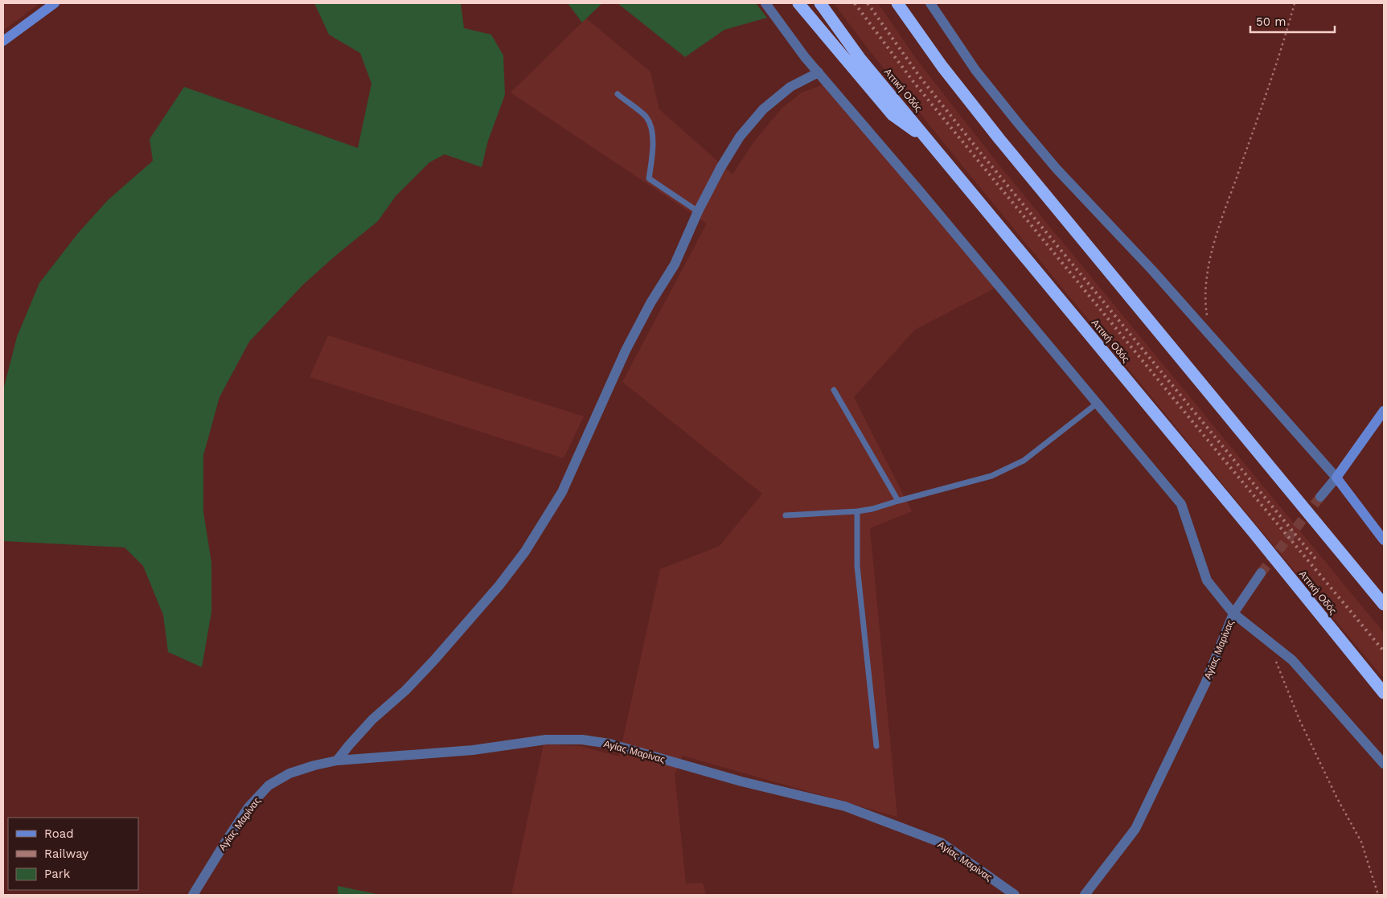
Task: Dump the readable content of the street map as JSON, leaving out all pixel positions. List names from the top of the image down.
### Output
{
  "streets": {
    "highway": ["Αττική Οδός"],
    "street": ["Αγίας Μαρίνας"]
  },
  "legend": ["Road", "Railway", "Park"],
  "scale_bar": "50 m"
}
